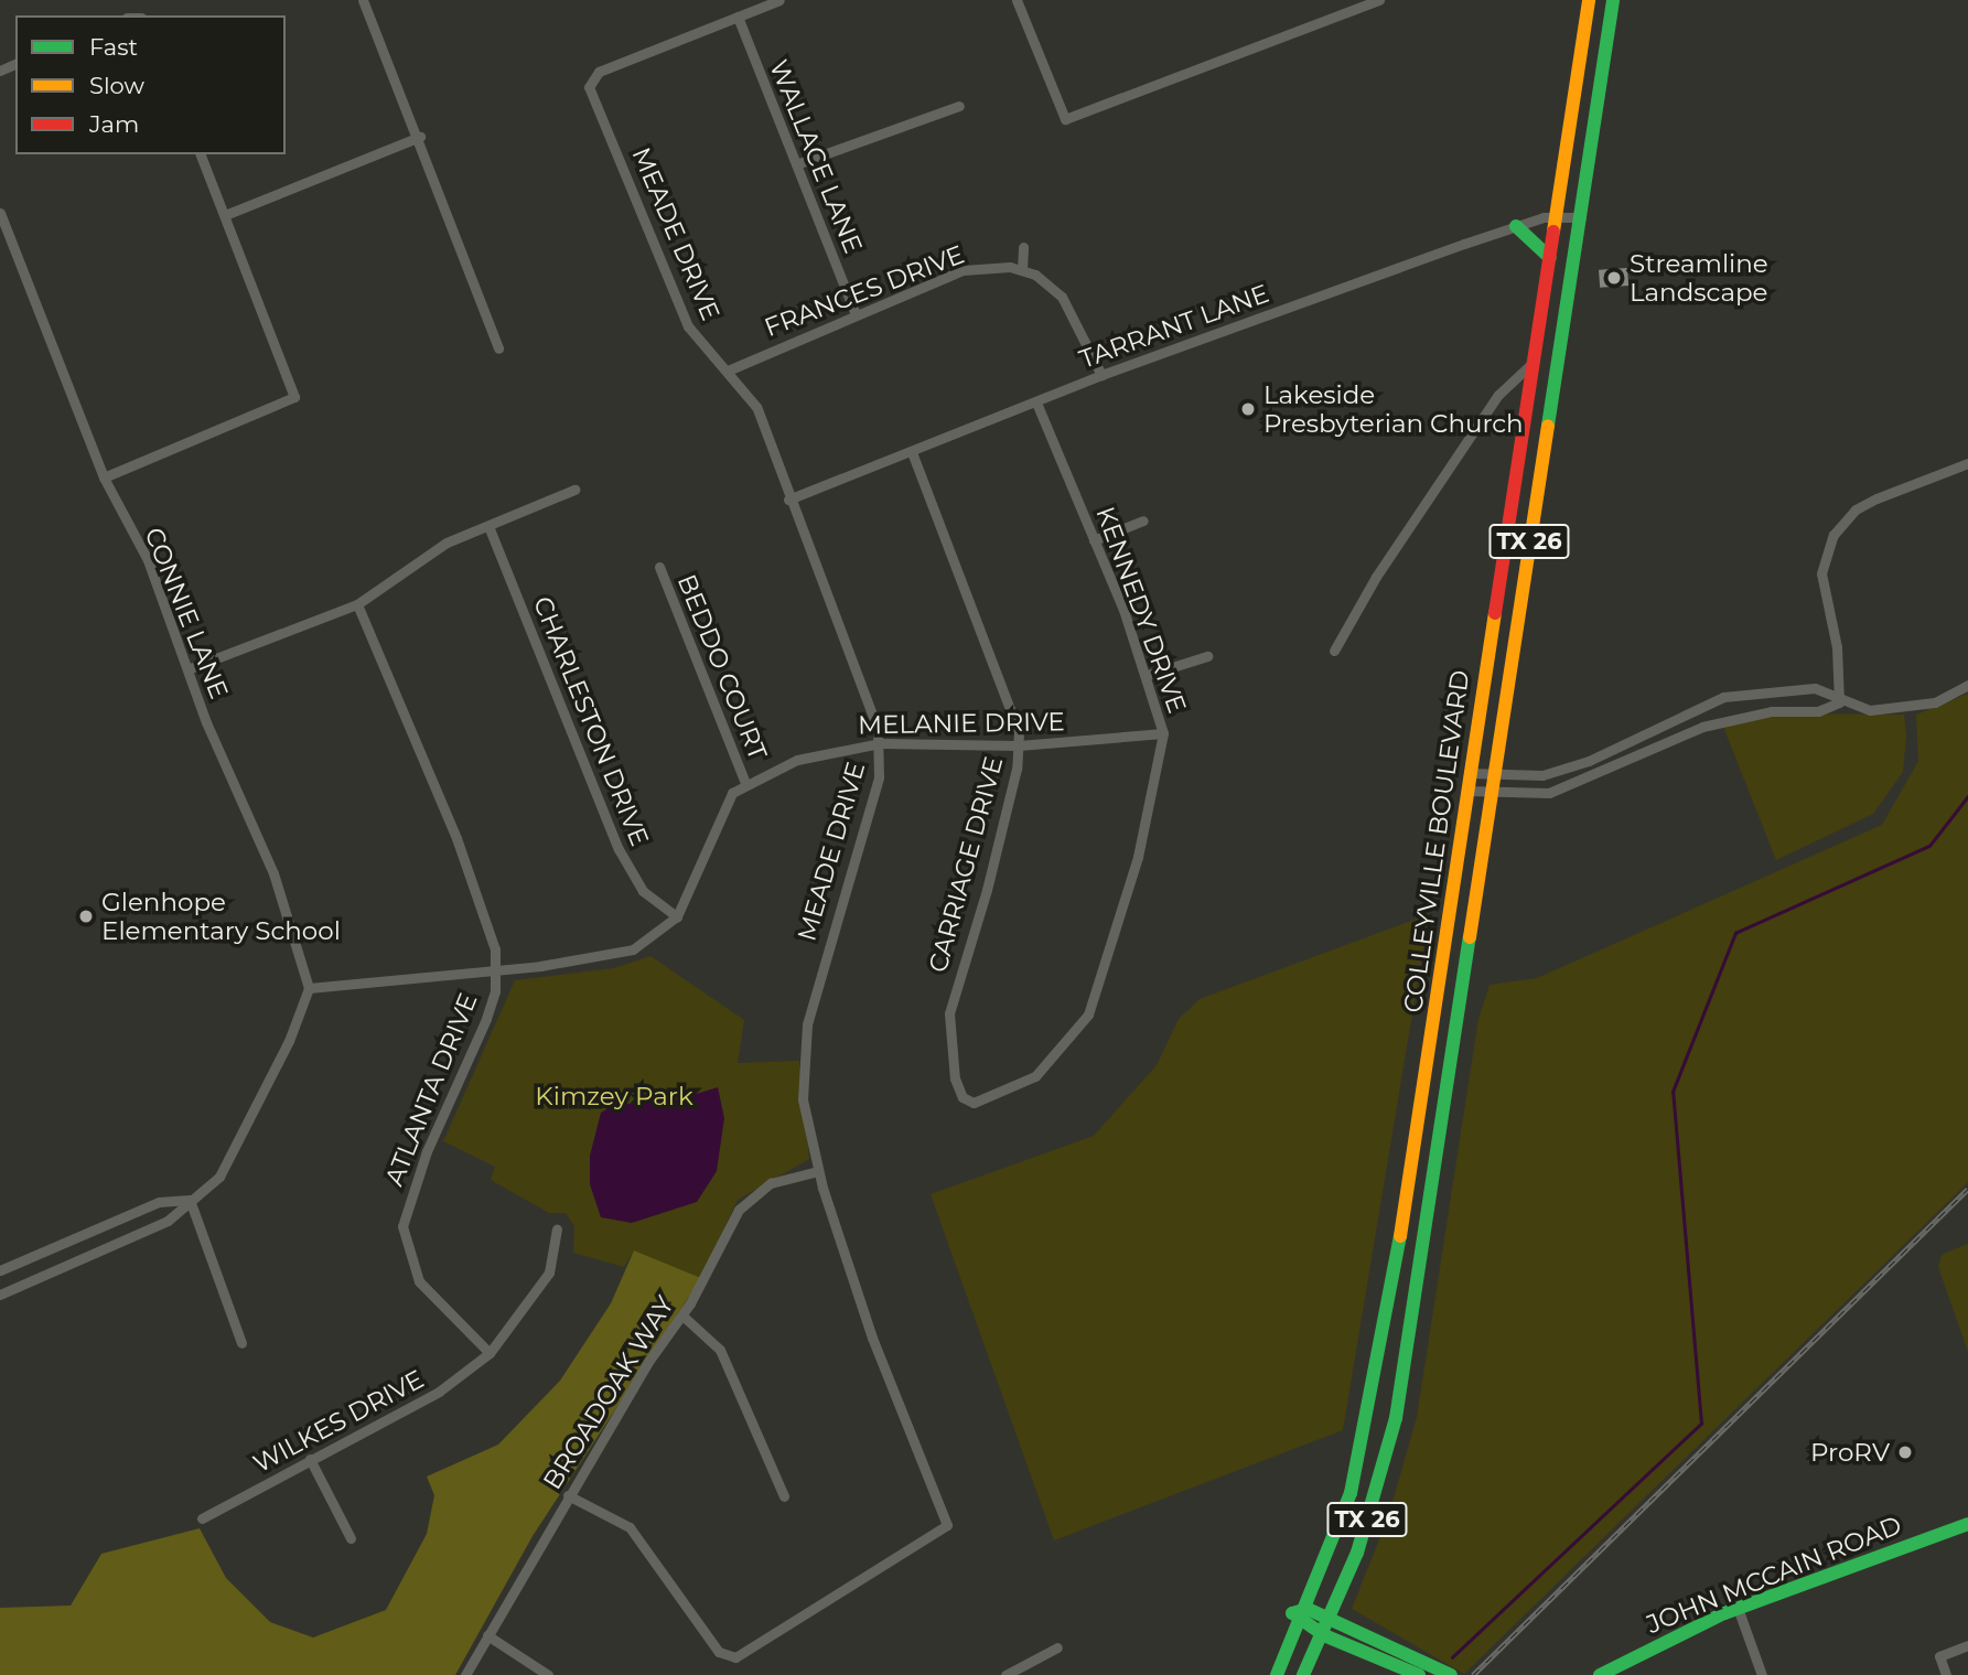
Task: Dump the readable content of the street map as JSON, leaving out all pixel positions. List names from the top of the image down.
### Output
{
  "streets": {
    "main road": ["TX 26", "COLLEYVILLE BOULEVARD", "JOHN MCCAIN ROAD"],
    "street": [
      "WALLACE LANE",
      "MEADE DRIVE",
      "FRANCES DRIVE",
      "TARRANT LANE",
      "KENNEDY DRIVE",
      "CONNIE LANE",
      "BEDDO COURT",
      "CHARLESTON DRIVE",
      "MELANIE DRIVE",
      "CARRIAGE DRIVE",
      "ATLANTA DRIVE",
      "BROADOAK WAY",
      "WILKES DRIVE"
    ]
  },
  "crossings": [
    ["WALLACE LANE", "MEADE DRIVE"],
    ["WALLACE LANE", "FRANCES DRIVE"],
    ["MEADE DRIVE", "FRANCES DRIVE"],
    ["MEADE DRIVE", "TARRANT LANE"],
    ["MEADE DRIVE", "MELANIE DRIVE"],
    ["MEADE DRIVE", "BROADOAK WAY"],
    ["TARRANT LANE", "KENNEDY DRIVE"],
    ["TARRANT LANE", "COLLEYVILLE BOULEVARD"],
    ["TARRANT LANE", "CARRIAGE DRIVE"],
    ["KENNEDY DRIVE", "MELANIE DRIVE"],
    ["KENNEDY DRIVE", "CARRIAGE DRIVE"],
    ["CONNIE LANE", "MELANIE DRIVE"],
    ["BEDDO COURT", "MELANIE DRIVE"],
    ["CHARLESTON DRIVE", "MELANIE DRIVE"],
    ["MELANIE DRIVE", "CARRIAGE DRIVE"],
    ["MELANIE DRIVE", "ATLANTA DRIVE"],
    ["ATLANTA DRIVE", "WILKES DRIVE"]
  ],
  "parks": ["Kimzey Park"],
  "places": [
    "Streamline Landscape",
    "Lakeside Presbyterian Church",
    "Glenhope Elementary School",
    "ProRV"
  ],
  "legend": ["Fast", "Slow", "Jam"]
}
